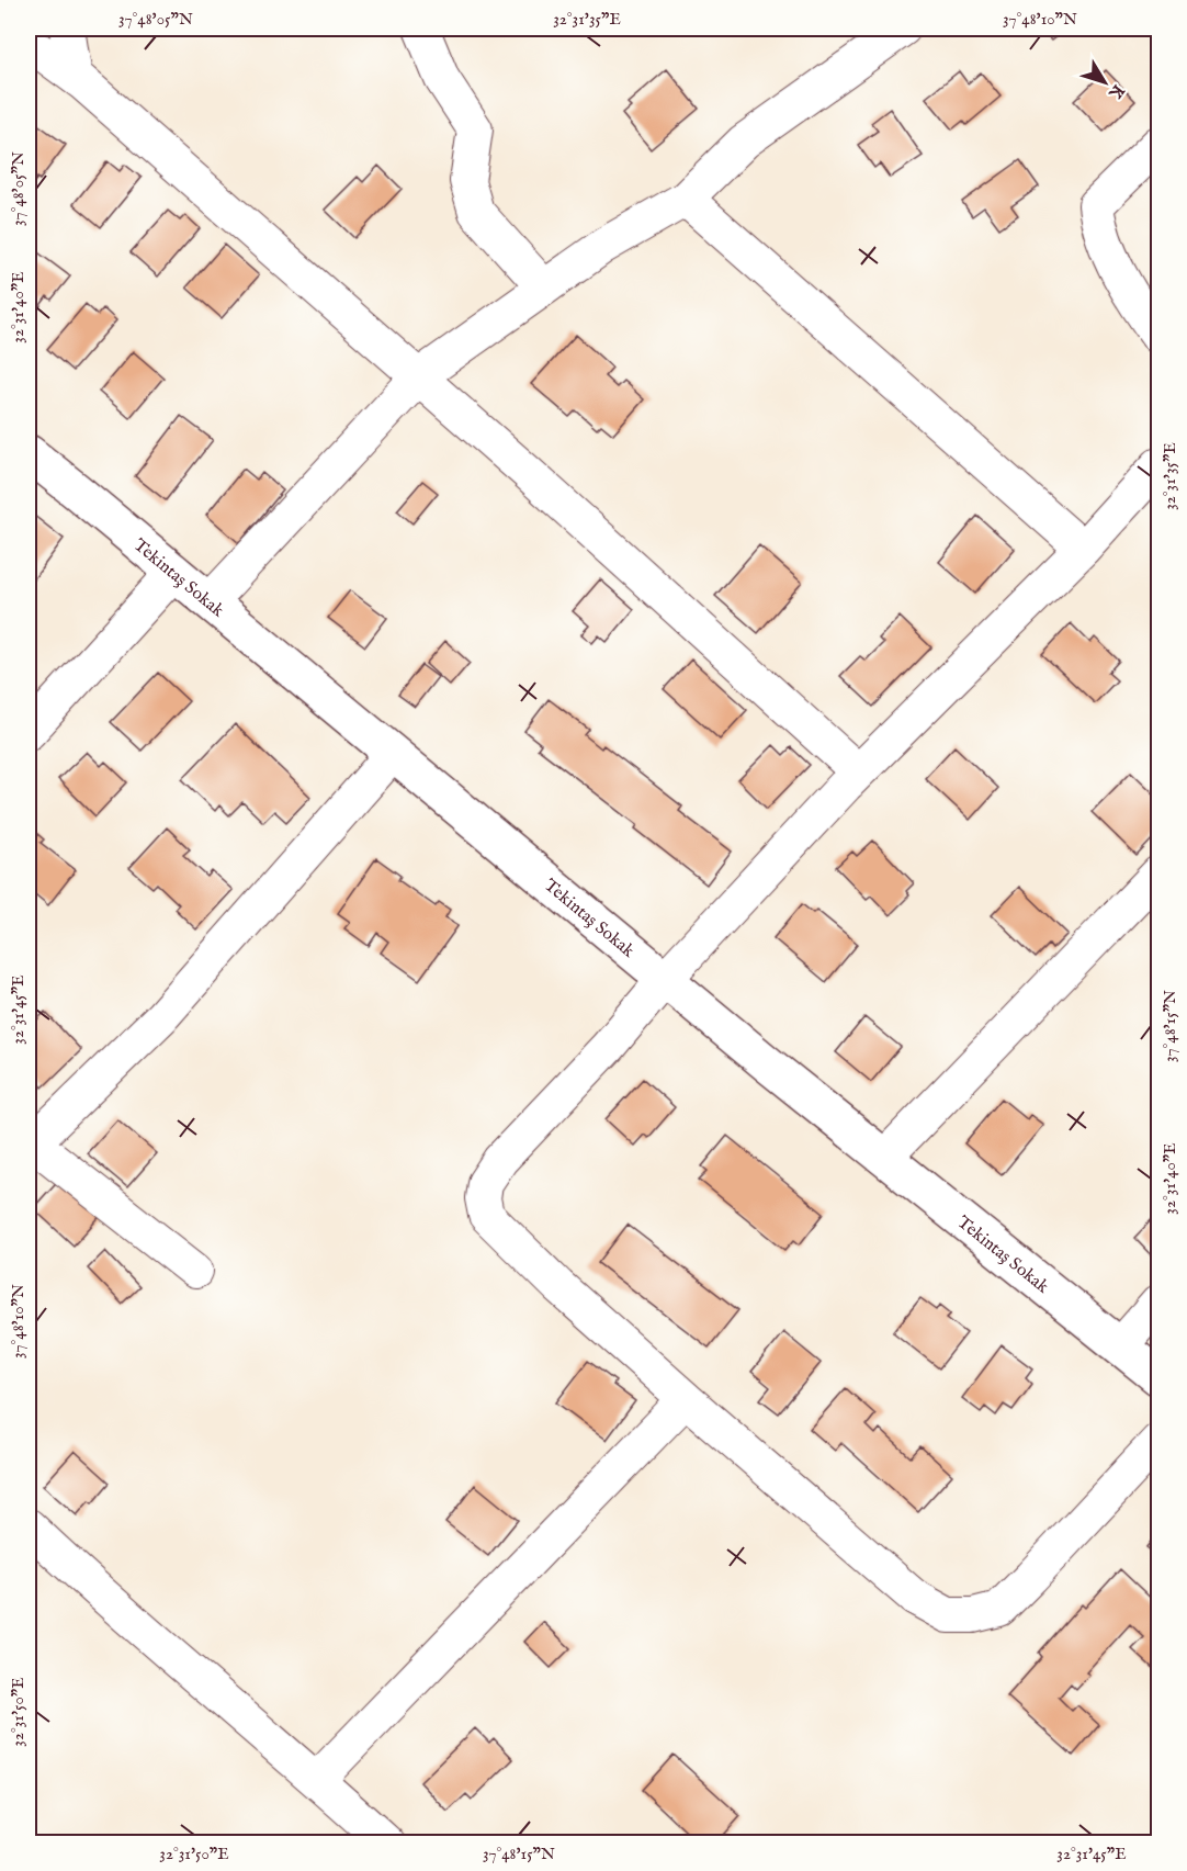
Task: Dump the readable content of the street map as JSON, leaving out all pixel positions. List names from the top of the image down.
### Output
{
  "streets": {
    "street": ["Tekintaş Sokak"]
  },
  "north": "bottom right",
  "coordinates": [
    "37°48'05\"N",
    "32°31'35\"E",
    "37°48'10\"N",
    "32°31'40\"E",
    "32°31'45\"E",
    "37°48'15\"N",
    "32°31'50\"E"
  ]
}
